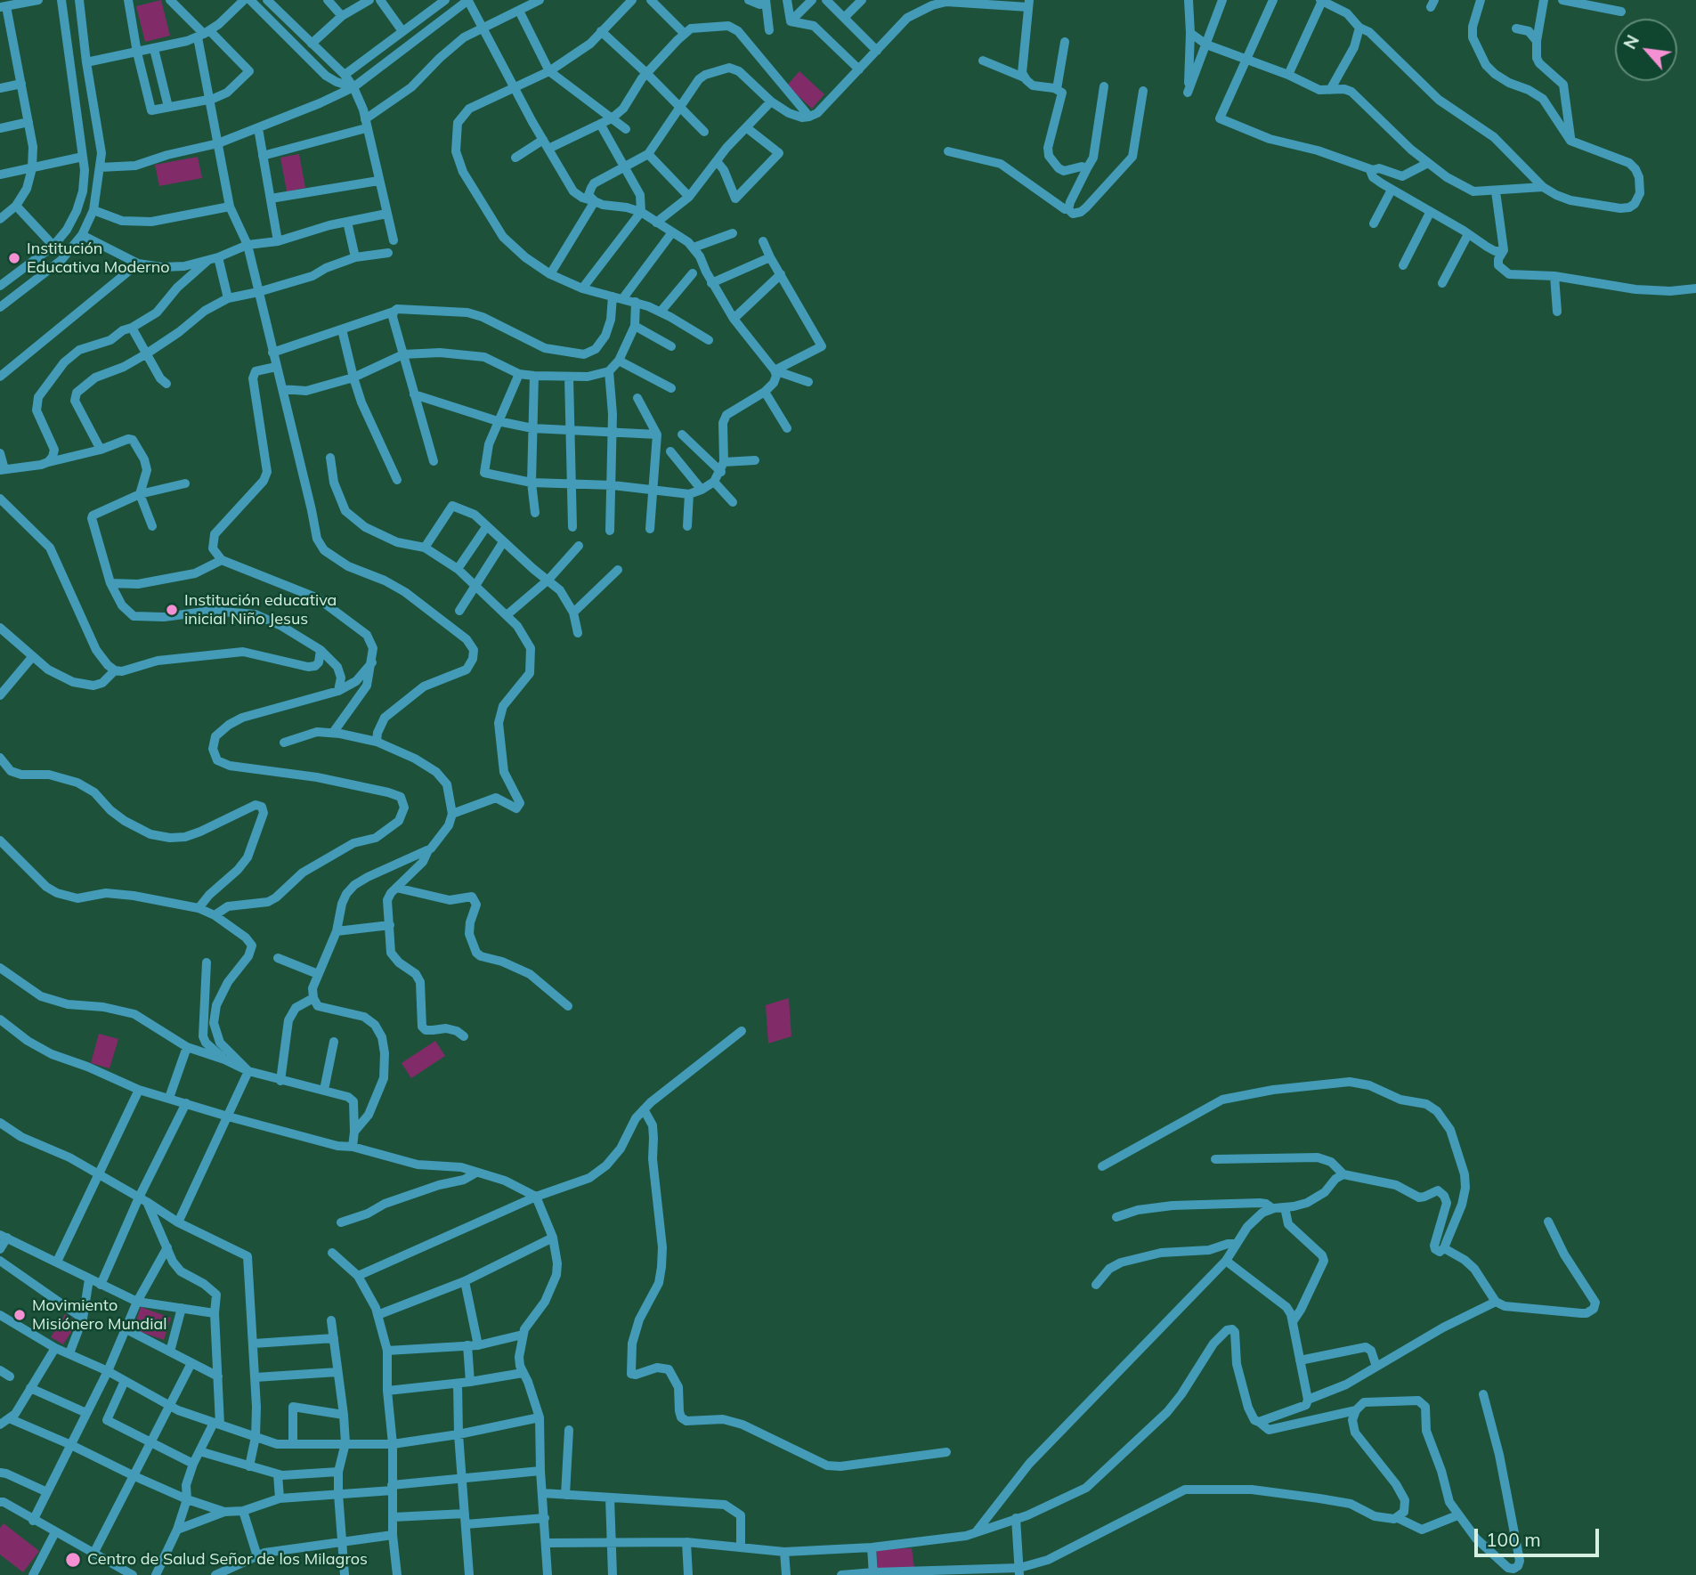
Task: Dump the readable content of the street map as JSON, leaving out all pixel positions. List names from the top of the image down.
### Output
{
  "places": [
    "Institución Educativa Moderno",
    "Institución educativa inicial Niño Jesus",
    "Movimiento Misiónero Mundial",
    "Centro de Salud Señor de los Milagros"
  ],
  "scale_bar": "100 m",
  "north": "top left"
}
